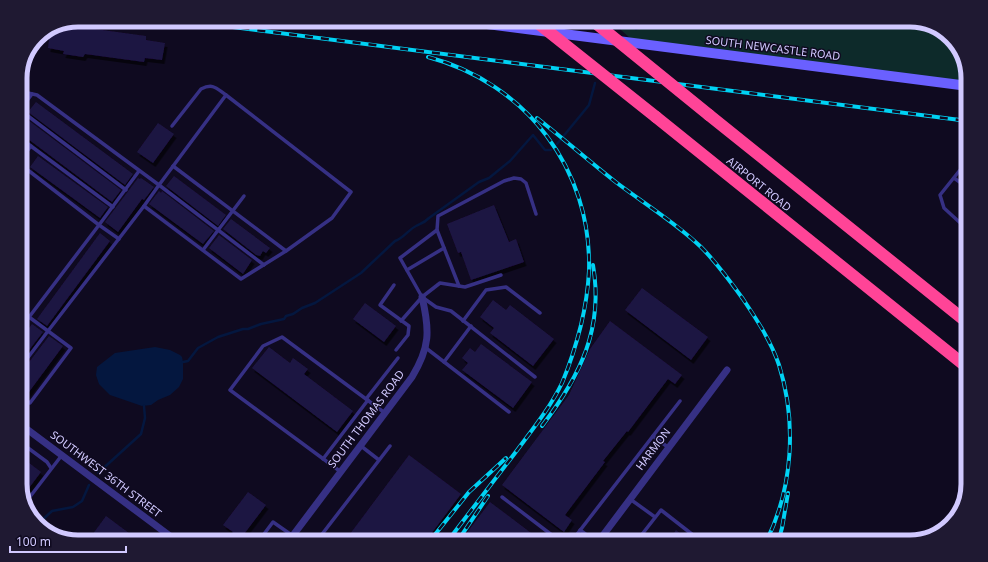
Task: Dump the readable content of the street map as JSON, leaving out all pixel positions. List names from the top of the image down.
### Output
{
  "streets": {
    "highway": ["AIRPORT ROAD"],
    "street": [
      "SOUTH NEWCASTLE ROAD",
      "SOUTH THOMAS ROAD",
      "HARMON",
      "SOUTHWEST 36TH STREET"
    ]
  },
  "scale_bar": "100 m"
}
